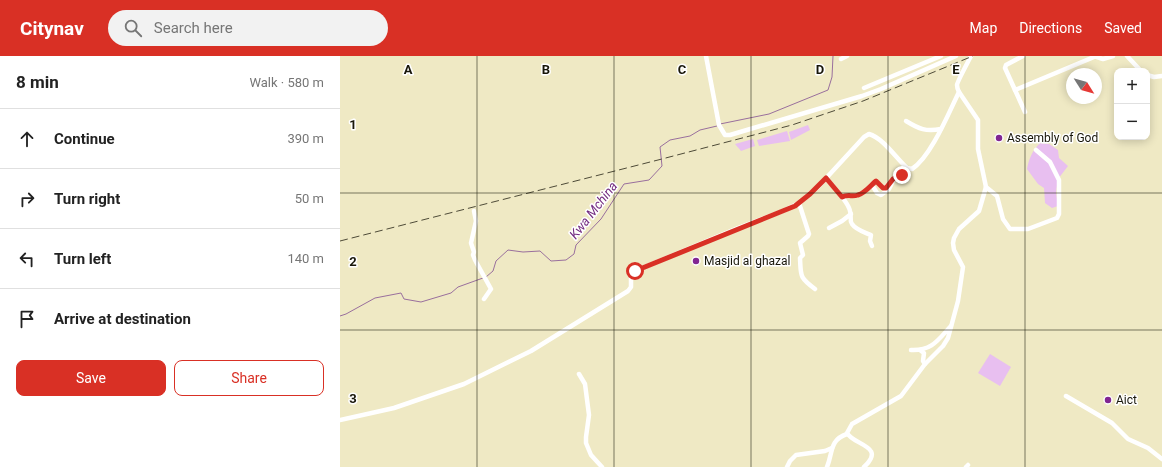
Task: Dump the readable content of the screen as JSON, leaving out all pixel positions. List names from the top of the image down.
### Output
{
  "water": ["Kwa Mchina"],
  "places": ["Assembly of God", "Masjid al ghazal", "Aict"],
  "north": "bottom right",
  "page": {
    "header": "Citynav",
    "search": "Search here",
    "nav": ["Map", "Directions", "Saved"],
    "heading": ["8 min", "Walk · 580 m"],
    "map_buttons": ["+", "−"],
    "list": [
      ["Continue", "390 m"],
      ["Turn right", "50 m"],
      ["Turn left", "140 m"],
      "Arrive at destination"
    ],
    "buttons": ["Save", "Share"]
  },
  "grid": {
    "columns": [
      "A",
      "B",
      "C",
      "D",
      "E"
    ],
    "rows": ["1", "2", "3"]
  }
}
